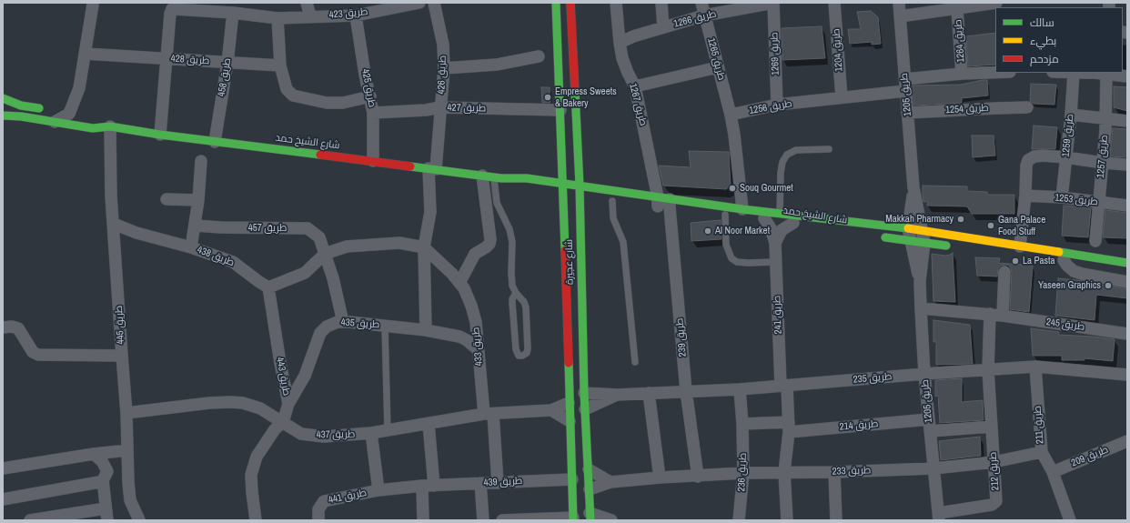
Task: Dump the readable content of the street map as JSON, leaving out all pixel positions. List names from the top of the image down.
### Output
{
  "streets": {
    "street": [
      "طريق 423",
      "طريق 1266",
      "طريق 1264",
      "طريق 1204",
      "طريق 1269",
      "طريق 1265",
      "طريق 428",
      "طريق 426",
      "طريق 458",
      "طريق 425",
      "طريق 1205",
      "طريق 1267",
      "طريق 1256",
      "طريق 427",
      "طريق 1254",
      "طريق 1259",
      "شارع الشيخ حمد",
      "طريق 1257",
      "طريق 1253",
      "طريق 457",
      "طريق 438",
      "شارع عجيرة",
      "طريق 241",
      "طريق 435",
      "طريق 445",
      "طريق 245",
      "طريق 239",
      "طريق 433",
      "طريق 443",
      "طريق 235",
      "طريق 211",
      "طريق 214",
      "طريق 437",
      "طريق 209",
      "طريق 233",
      "طريق 212",
      "طريق 236",
      "طريق 439",
      "طريق 441"
    ]
  },
  "crossings": [
    ["طريق 423", "طريق 428"],
    ["طريق 423", "طريق 458"],
    ["طريق 423", "طريق 425"],
    ["طريق 1266", "طريق 1269"],
    ["طريق 1266", "طريق 1265"],
    ["طريق 1266", "طريق 1267"],
    ["طريق 1264", "طريق 1205"],
    ["طريق 1204", "طريق 1256"],
    ["طريق 1269", "طريق 1256"],
    ["طريق 1265", "طريق 1256"],
    ["طريق 428", "طريق 458"],
    ["طريق 428", "شارع الشيخ حمد"],
    ["طريق 426", "طريق 427"],
    ["طريق 426", "شارع الشيخ حمد"],
    ["طريق 426", "طريق 435"],
    ["طريق 426", "طريق 433"],
    ["طريق 458", "شارع الشيخ حمد"],
    ["طريق 425", "طريق 427"],
    ["طريق 425", "شارع الشيخ حمد"],
    ["طريق 1205", "طريق 1256"],
    ["طريق 1205", "طريق 1254"],
    ["طريق 1205", "شارع الشيخ حمد"],
    ["طريق 1205", "طريق 245"],
    ["طريق 1205", "طريق 235"],
    ["طريق 1205", "طريق 214"],
    ["طريق 1205", "طريق 233"],
    ["طريق 1205", "طريق 212"],
    ["طريق 1267", "شارع الشيخ حمد"],
    ["طريق 1267", "طريق 239"],
    ["طريق 427", "شارع عجيرة"],
    ["طريق 1259", "طريق 1253"],
    ["شارع الشيخ حمد", "شارع عجيرة"],
    ["شارع الشيخ حمد", "طريق 241"],
    ["شارع الشيخ حمد", "طريق 445"],
    ["شارع الشيخ حمد", "طريق 239"],
    ["طريق 1257", "طريق 1253"],
    ["طريق 457", "طريق 435"],
    ["طريق 438", "طريق 445"],
    ["طريق 438", "طريق 443"],
    ["شارع عجيرة", "طريق 235"],
    ["شارع عجيرة", "طريق 437"],
    ["شارع عجيرة", "طريق 233"],
    ["شارع عجيرة", "طريق 439"],
    ["طريق 241", "طريق 235"],
    ["طريق 241", "طريق 214"],
    ["طريق 241", "طريق 233"],
    ["طريق 435", "طريق 433"],
    ["طريق 435", "طريق 443"],
    ["طريق 445", "طريق 437"],
    ["طريق 245", "طريق 212"],
    ["طريق 239", "طريق 235"],
    ["طريق 239", "طريق 233"],
    ["طريق 433", "طريق 437"],
    ["طريق 433", "طريق 439"],
    ["طريق 443", "طريق 437"],
    ["طريق 235", "طريق 211"],
    ["طريق 235", "طريق 212"],
    ["طريق 235", "طريق 236"],
    ["طريق 211", "طريق 209"],
    ["طريق 211", "طريق 233"],
    ["طريق 437", "طريق 441"],
    ["طريق 233", "طريق 212"],
    ["طريق 233", "طريق 236"],
    ["طريق 439", "طريق 441"]
  ],
  "places": [
    "Empress Sweets & Bakery",
    "Souq Gourmet",
    "Makkah Pharmacy",
    "Gana Palace Food Stuff",
    "Al Noor Market",
    "La Pasta",
    "Yaseen Graphics"
  ],
  "legend": ["سالك", "بطيء", "مزدحم"]
}
